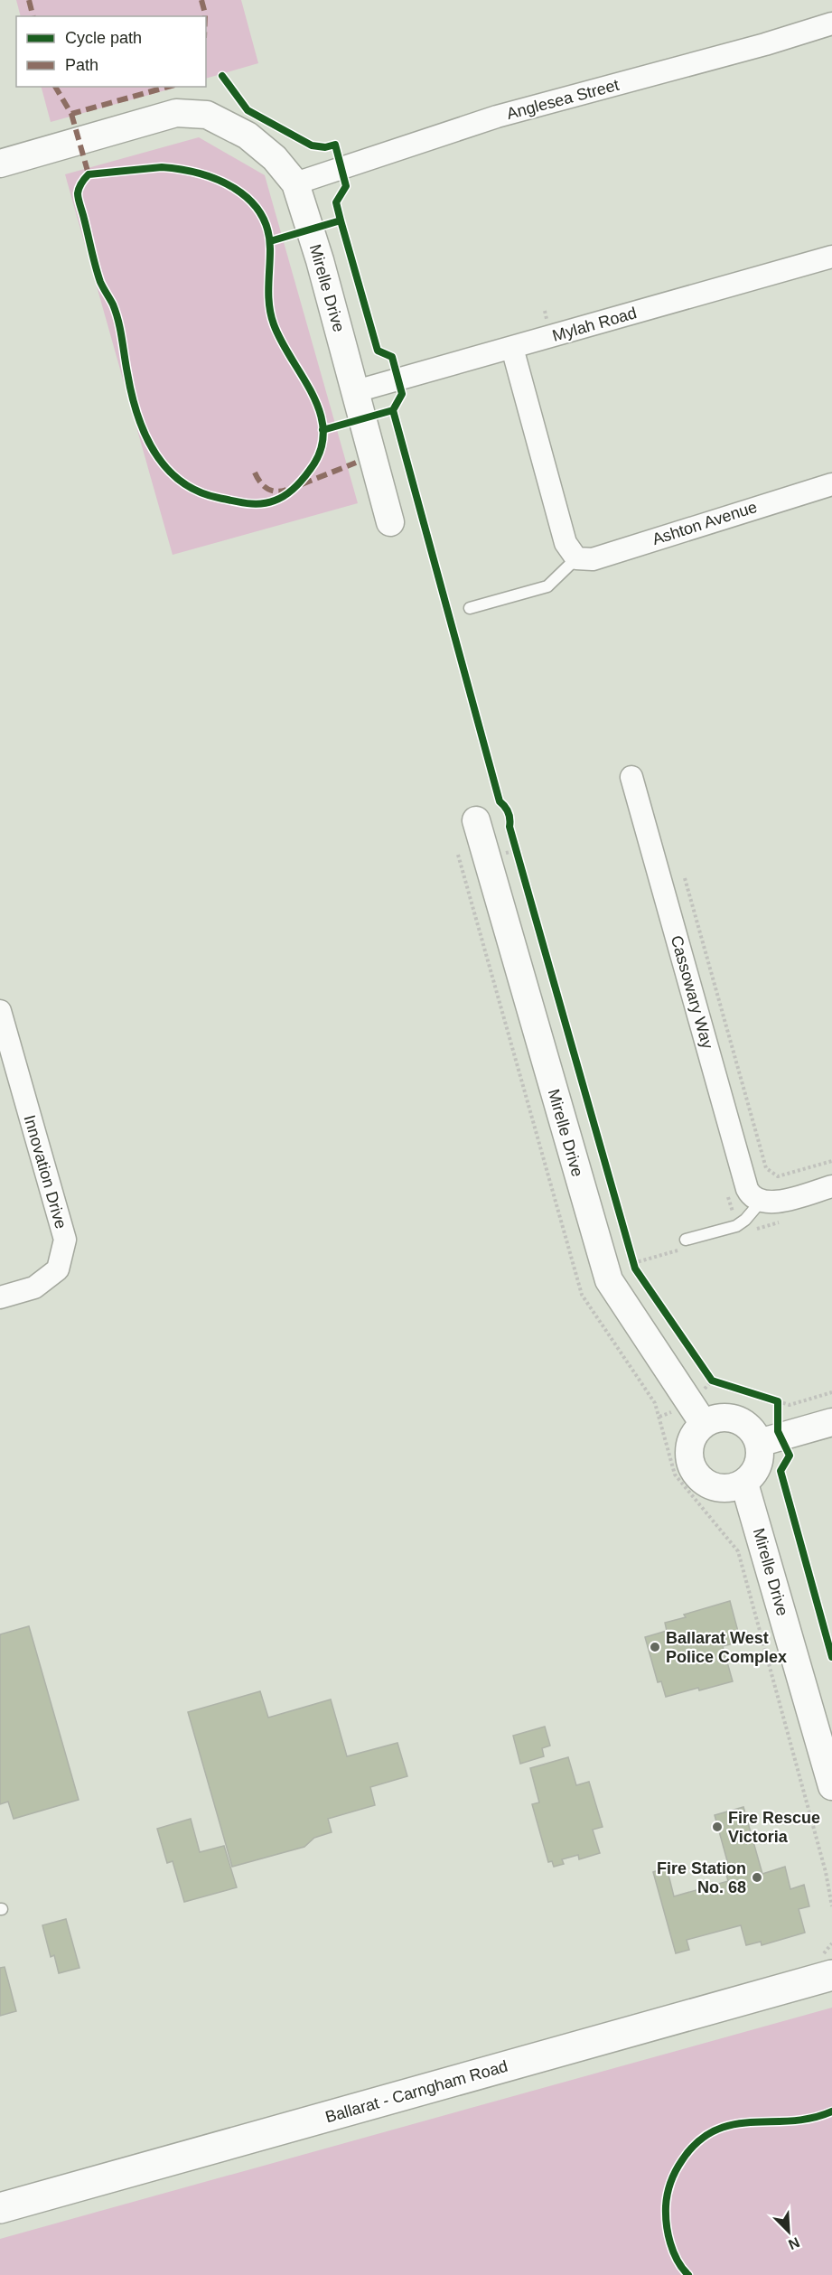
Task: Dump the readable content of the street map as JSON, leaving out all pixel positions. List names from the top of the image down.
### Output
{
  "streets": {
    "main road": ["Ballarat - Carngham Road"],
    "street": [
      "Anglesea Street",
      "Mirelle Drive",
      "Mylah Road",
      "Ashton Avenue",
      "Cassowary Way",
      "Innovation Drive"
    ]
  },
  "crossings": [
    ["Anglesea Street", "Mirelle Drive"],
    ["Mirelle Drive", "Mylah Road"]
  ],
  "places": ["Ballarat West Police Complex", "Fire Rescue Victoria", "Fire Station No. 68"],
  "legend": ["Cycle path", "Path"],
  "north": "bottom right"
}
